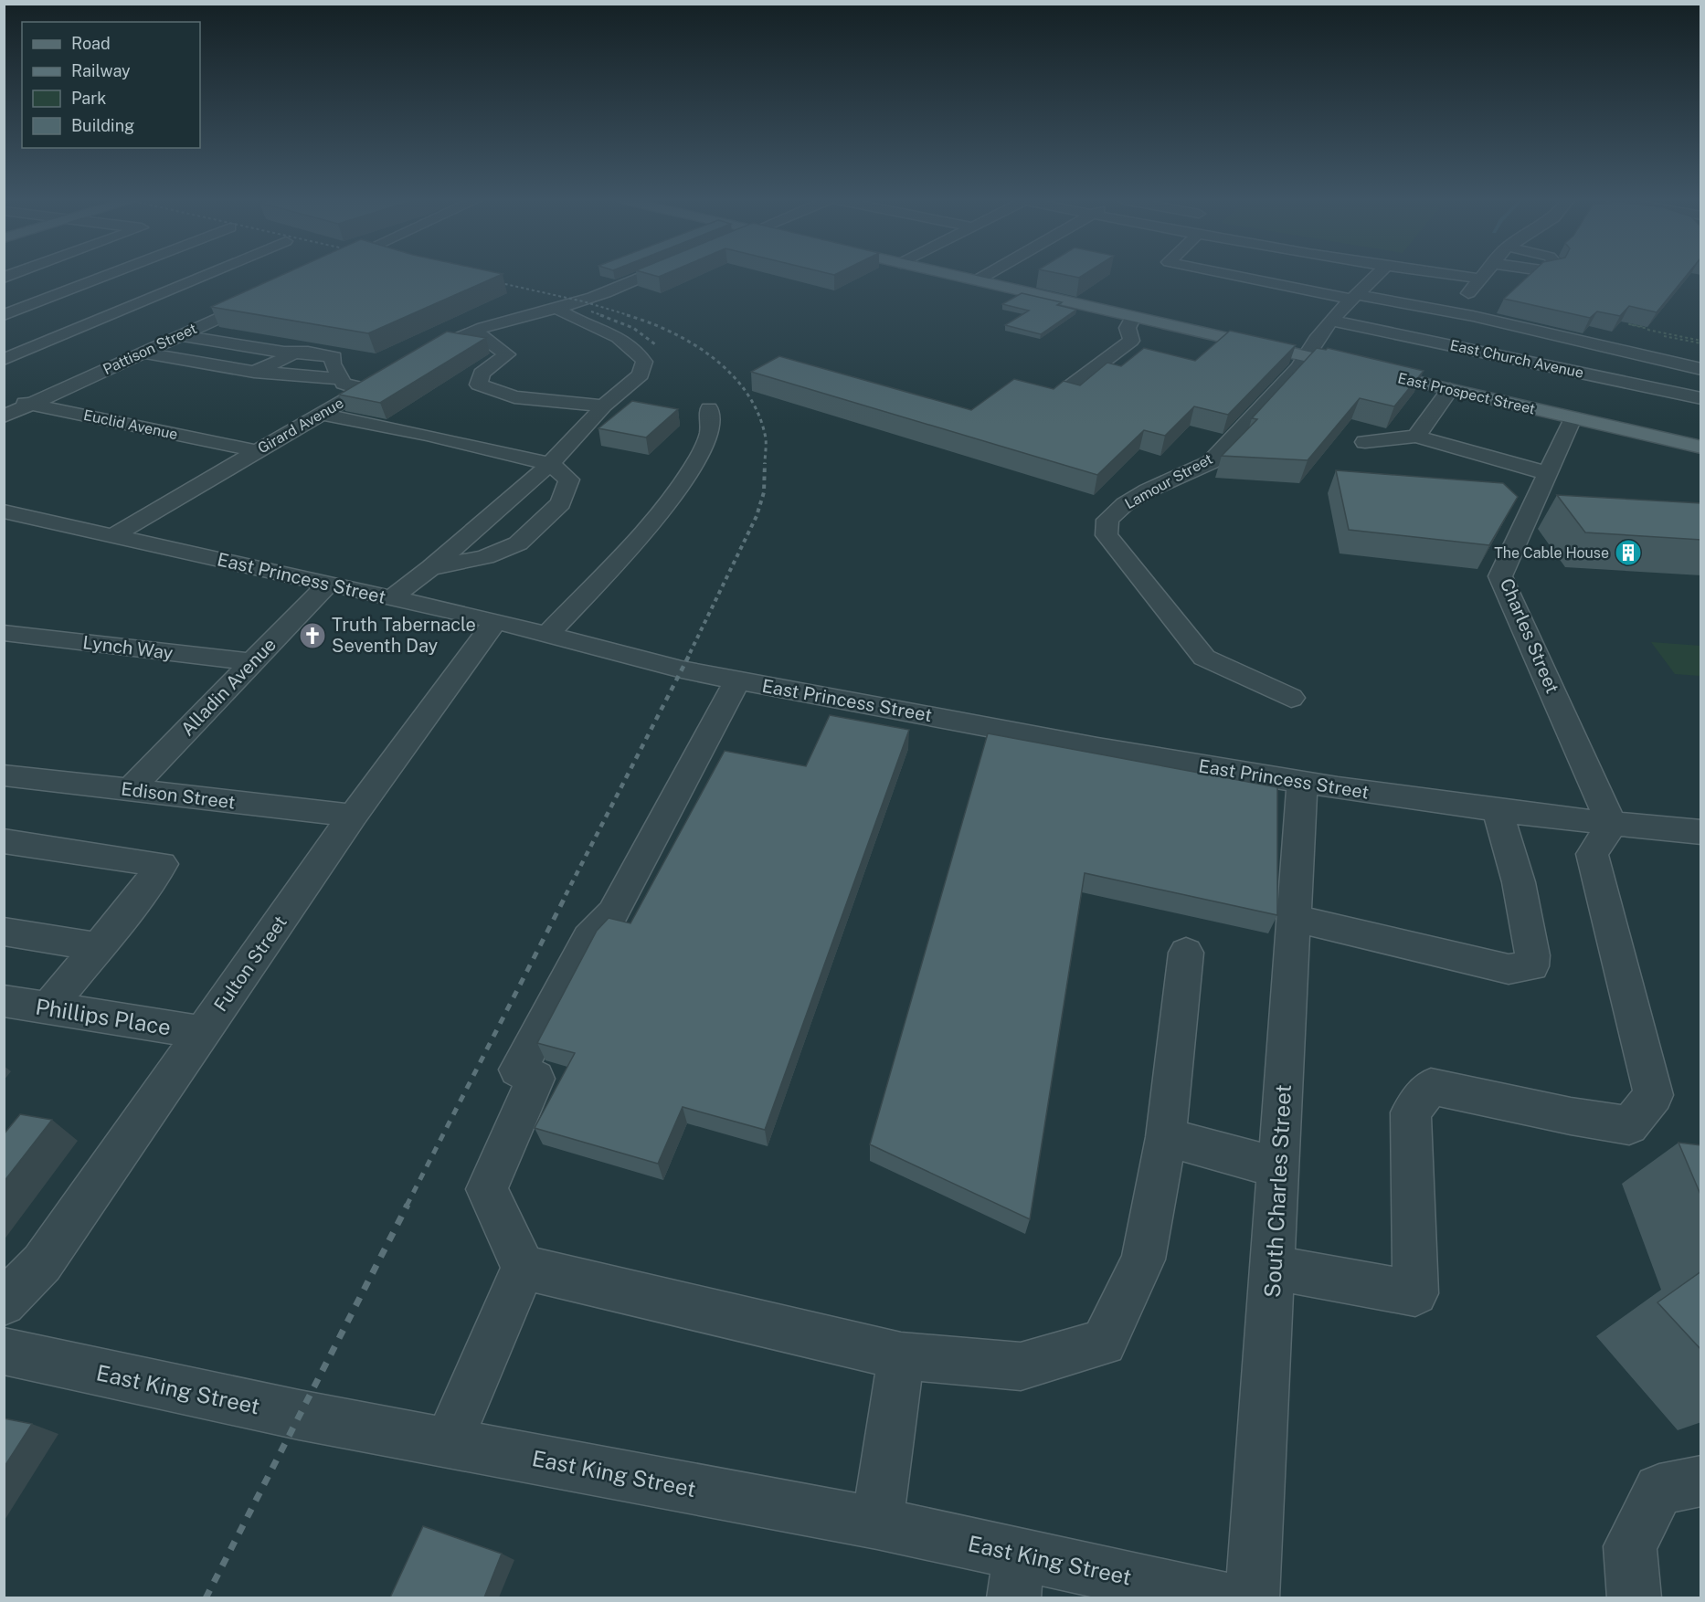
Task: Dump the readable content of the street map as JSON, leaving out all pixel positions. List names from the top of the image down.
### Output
{
  "streets": {
    "main road": ["East Prospect Street"],
    "street": [
      "Pattison Street",
      "East Church Avenue",
      "Euclid Avenue",
      "Girard Avenue",
      "Lamour Street",
      "East Princess Street",
      "Charles Street",
      "Lynch Way",
      "Alladin Avenue",
      "Edison Street",
      "Fulton Street",
      "Phillips Place",
      "South Charles Street",
      "East King Street"
    ]
  },
  "crossings": [
    ["Pattison Street", "Euclid Avenue"],
    ["East Church Avenue", "Lamour Street"],
    ["East Prospect Street", "Lamour Street"],
    ["East Prospect Street", "Charles Street"],
    ["Euclid Avenue", "Girard Avenue"],
    ["Girard Avenue", "East Princess Street"],
    ["East Princess Street", "Charles Street"],
    ["East Princess Street", "Alladin Avenue"],
    ["East Princess Street", "Fulton Street"],
    ["East Princess Street", "South Charles Street"],
    ["Lynch Way", "Alladin Avenue"],
    ["Alladin Avenue", "Edison Street"],
    ["Edison Street", "Fulton Street"],
    ["Fulton Street", "Phillips Place"]
  ],
  "places": {
    "building": ["The Cable House"],
    "church": ["Truth Tabernacle Seventh Day"]
  },
  "legend": [
    "Road",
    "Railway",
    "Park",
    "Building"
  ]
}
